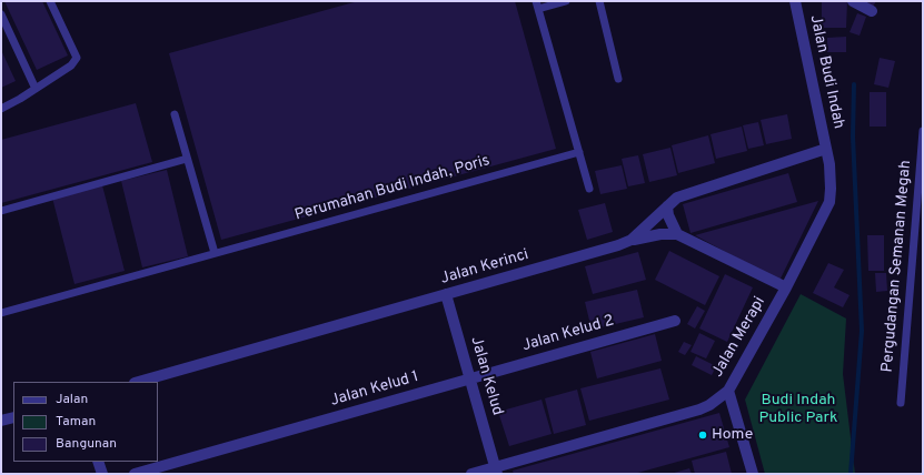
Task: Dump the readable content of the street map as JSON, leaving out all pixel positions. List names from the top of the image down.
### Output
{
  "streets": {
    "street": [
      "Jalan Budi Indah",
      "Jalan Kerinci",
      "Jalan Kelud 2",
      "Jalan Merapi",
      "Jalan Kelud",
      "Jalan Kelud 1"
    ],
    "lane": ["Perumahan Budi Indah, Poris", "Pergudangan Semanan Megah"]
  },
  "crossings": [
    ["Jalan Budi Indah", "Jalan Kerinci"],
    ["Jalan Budi Indah", "Jalan Merapi"],
    ["Jalan Kerinci", "Jalan Merapi"],
    ["Jalan Kerinci", "Jalan Kelud"],
    ["Jalan Kelud 2", "Jalan Kelud"],
    ["Jalan Kelud 2", "Jalan Kelud 1"],
    ["Jalan Merapi", "Jalan Kelud"],
    ["Jalan Kelud", "Jalan Kelud 1"]
  ],
  "parks": ["Budi Indah Public Park"],
  "places": ["Home"],
  "legend": ["Jalan", "Taman", "Bangunan"]
}
